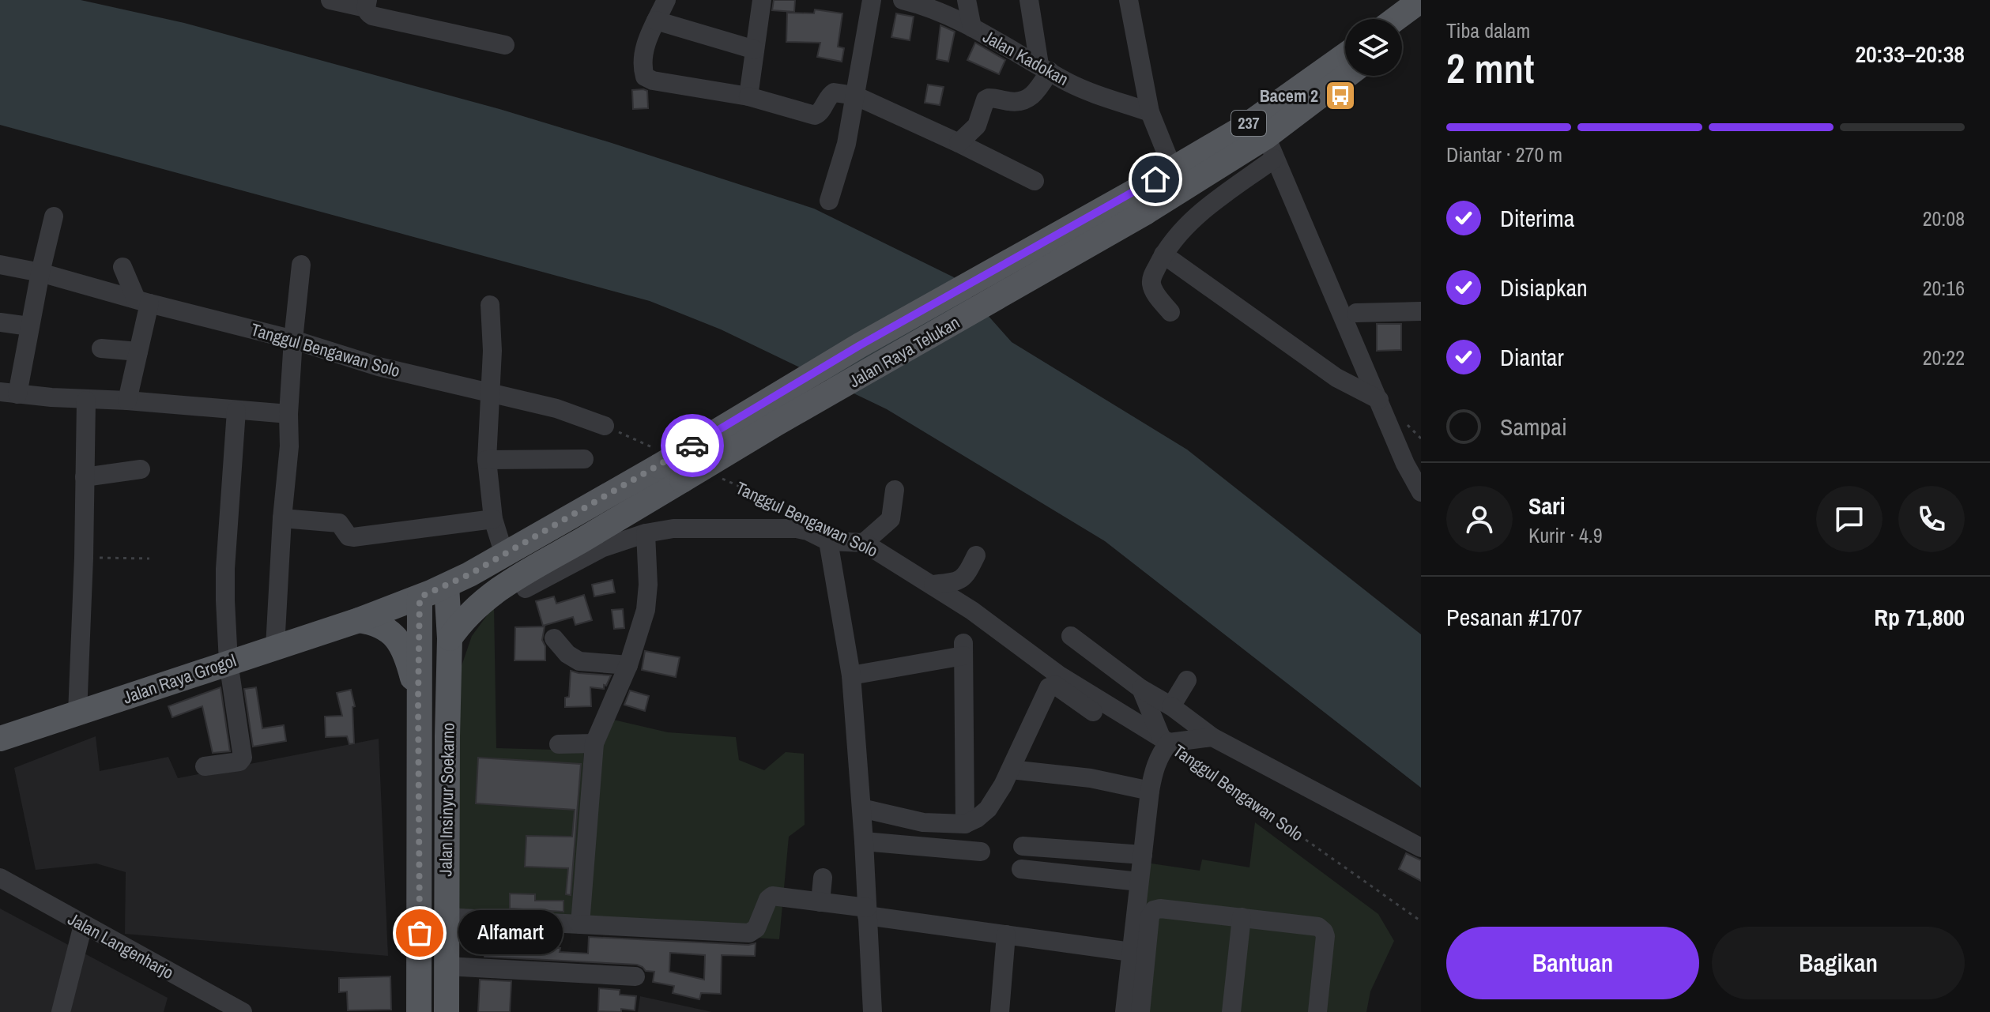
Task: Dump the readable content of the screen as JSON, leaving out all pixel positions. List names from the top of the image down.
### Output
{
  "streets": {
    "main road": [
      "237",
      "Jalan Raya Telukan",
      "Jalan Raya Grogol",
      "Jalan Insinyur Soekarno"
    ],
    "street": ["Jalan Kadokan", "Tanggul Bengawan Solo", "Jalan Langenharjo"]
  },
  "crossings": [
    ["Jalan Raya Telukan", "Jalan Raya Grogol"],
    ["Jalan Raya Telukan", "Jalan Insinyur Soekarno"],
    ["Jalan Raya Grogol", "Jalan Insinyur Soekarno"]
  ],
  "places": {
    "bus stop": ["Bacem 2"],
    "other": ["Alfamart"]
  },
  "page": {
    "heading": ["2 mnt", "Tiba dalam", "20:33–20:38"],
    "panel": [
      "Sari",
      "Kurir · 4.9",
      "Pesanan #1707",
      "Rp 71,800"
    ],
    "bar": "Diantar · 270 m",
    "list": [
      ["Diterima", "20:08"],
      ["Disiapkan", "20:16"],
      ["Diantar", "20:22"],
      "Sampai"
    ],
    "bubble": "Alfamart",
    "buttons": ["Bantuan", "Bagikan"]
  }
}
